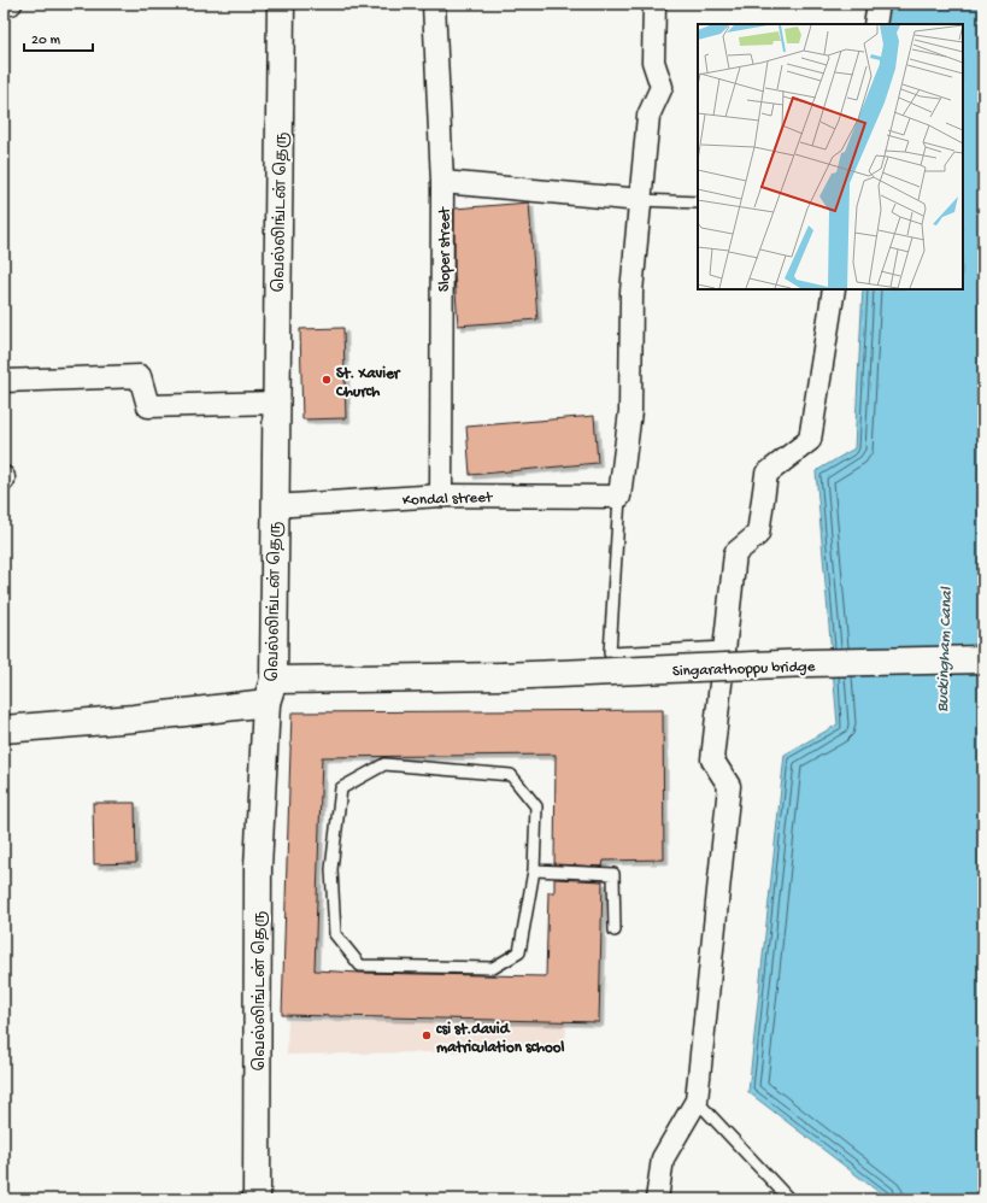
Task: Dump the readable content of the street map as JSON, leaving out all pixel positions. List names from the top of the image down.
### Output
{
  "streets": {
    "main road": ["வெல்லிங்டன் தெரு", "Singarathoppu bridge"],
    "street": ["Sloper street", "Kondal street"]
  },
  "crossings": [
    ["வெல்லிங்டன் தெரு", "Kondal street"],
    ["வெல்லிங்டன் தெரு", "Singarathoppu bridge"],
    ["Sloper street", "Kondal street"]
  ],
  "water": ["Buckingham Canal"],
  "places": ["St. Xavier Church", "csi st.david matriculation school"],
  "scale_bar": "20 m"
}
